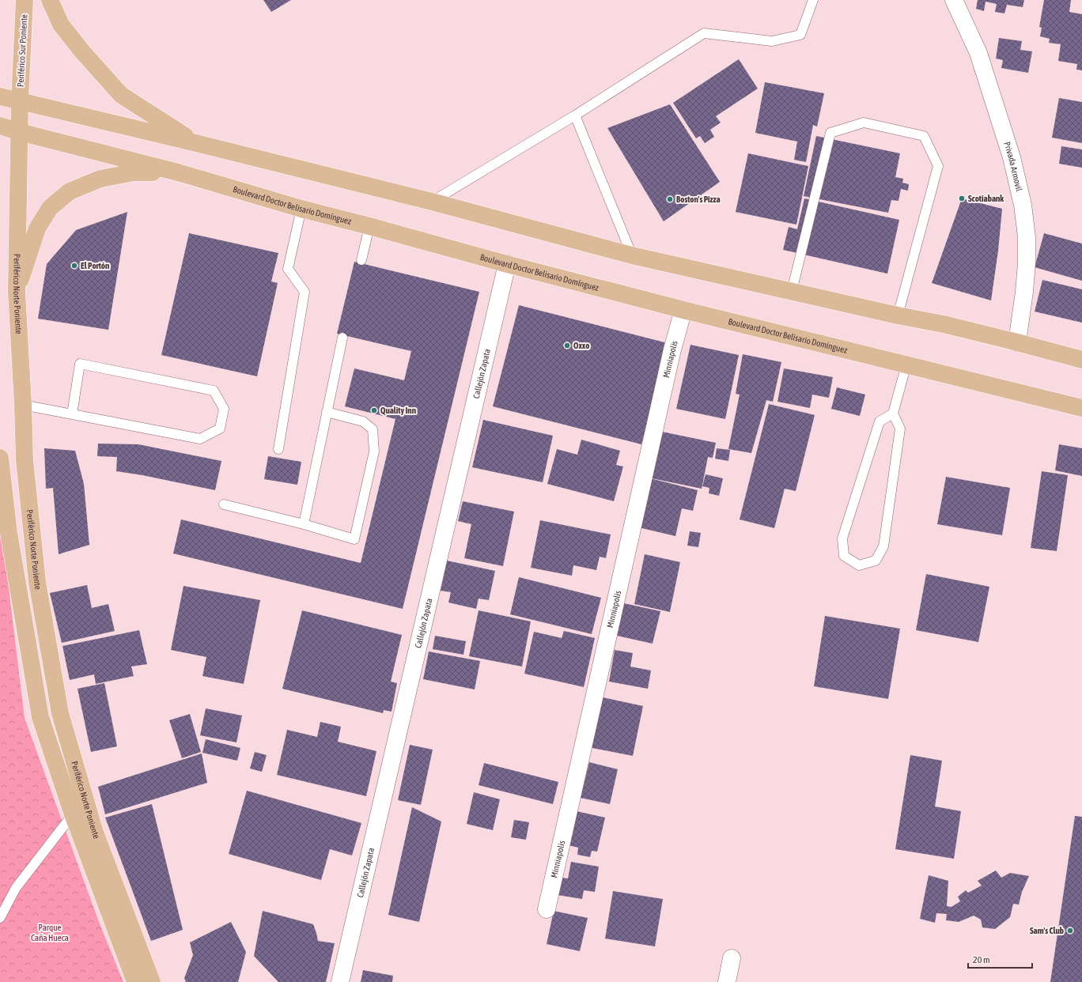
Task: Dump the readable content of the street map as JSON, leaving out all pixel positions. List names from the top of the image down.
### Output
{
  "streets": {
    "main road": ["Periférico Sur Poniente", "Boulevard Doctor Belisario Domínguez", "Periférico Norte Poniente"],
    "street": ["Privada Armovil", "Minniapolis", "Callejón Zapata"]
  },
  "crossings": [
    ["Periférico Sur Poniente", "Periférico Norte Poniente"],
    ["Boulevard Doctor Belisario Domínguez", "Periférico Norte Poniente"],
    ["Boulevard Doctor Belisario Domínguez", "Minniapolis"],
    ["Boulevard Doctor Belisario Domínguez", "Callejón Zapata"]
  ],
  "parks": ["Parque Caña Hueca"],
  "places": [
    "Scotiabank",
    "Boston's Pizza",
    "El Portón",
    "Oxxo",
    "Quality Inn",
    "Sam's Club"
  ],
  "scale_bar": "20 m"
}
